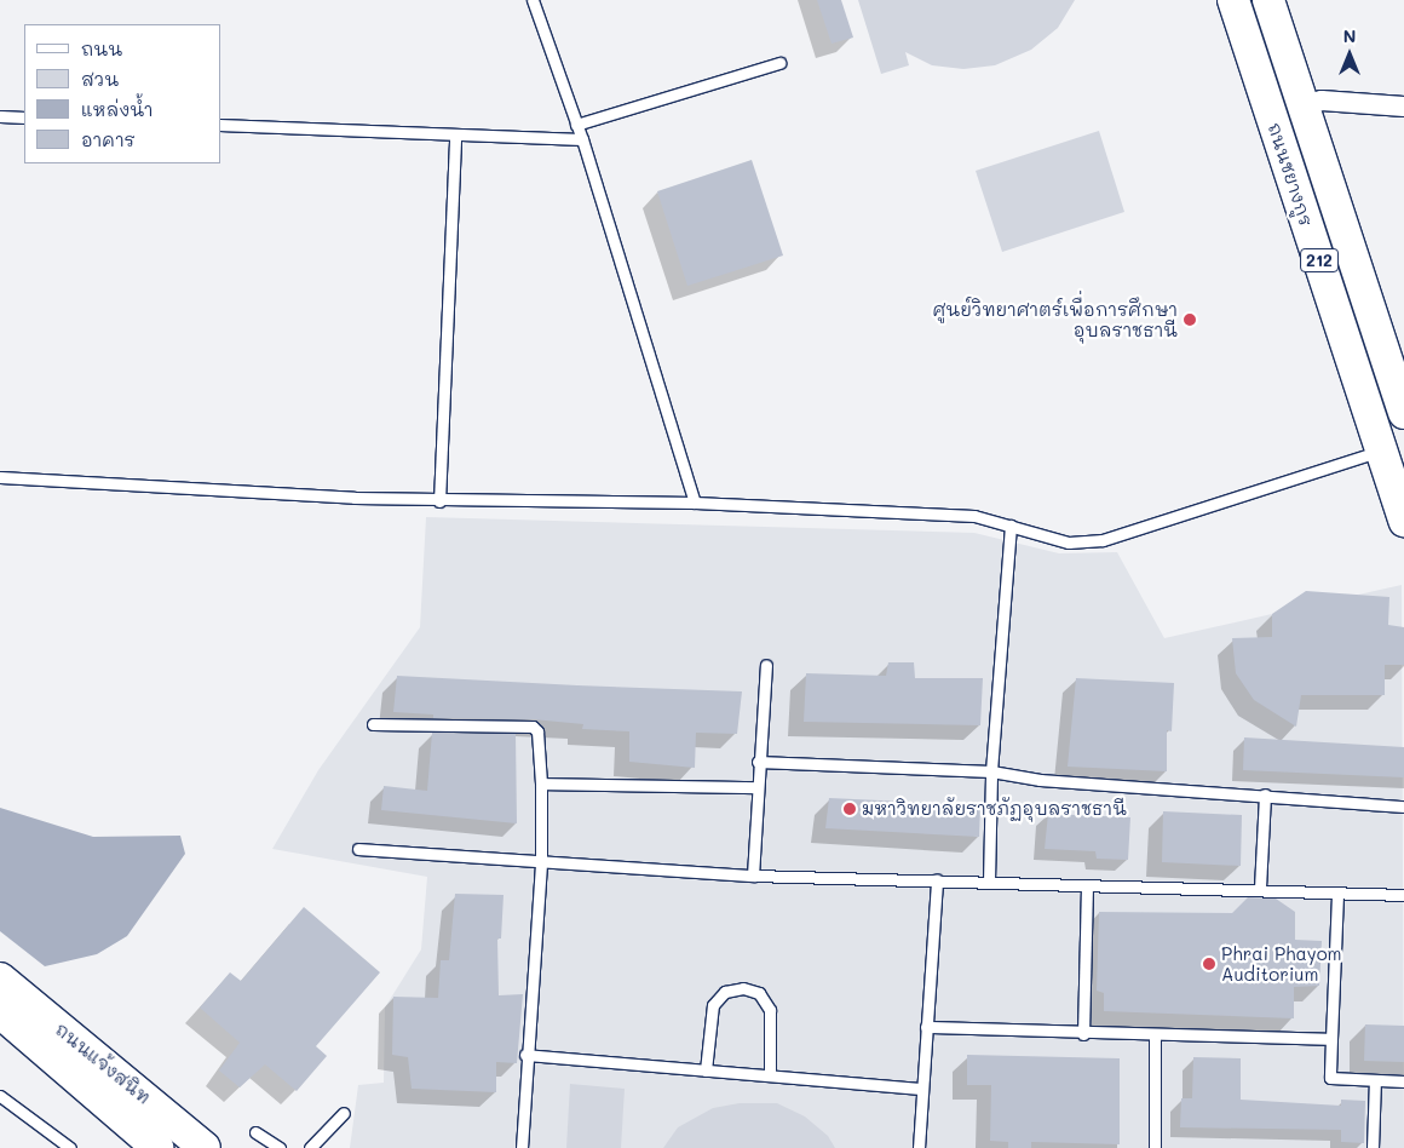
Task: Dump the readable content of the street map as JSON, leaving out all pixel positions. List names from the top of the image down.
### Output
{
  "streets": {
    "main road": ["ถนนชยางกูร", "212", "ถนนแจ้งสนิท"]
  },
  "places": ["ศูนย์วิทยาศาตร์เพื่อการศึกษา อุบลราชธานี", "มหาวิทยาลัยราชภัฏอุบลราชธานี", "Phrai Phayom Auditorium"],
  "legend": [
    "ถนน",
    "สวน",
    "แหล่งน้ำ",
    "อาคาร"
  ],
  "north": "top"
}
